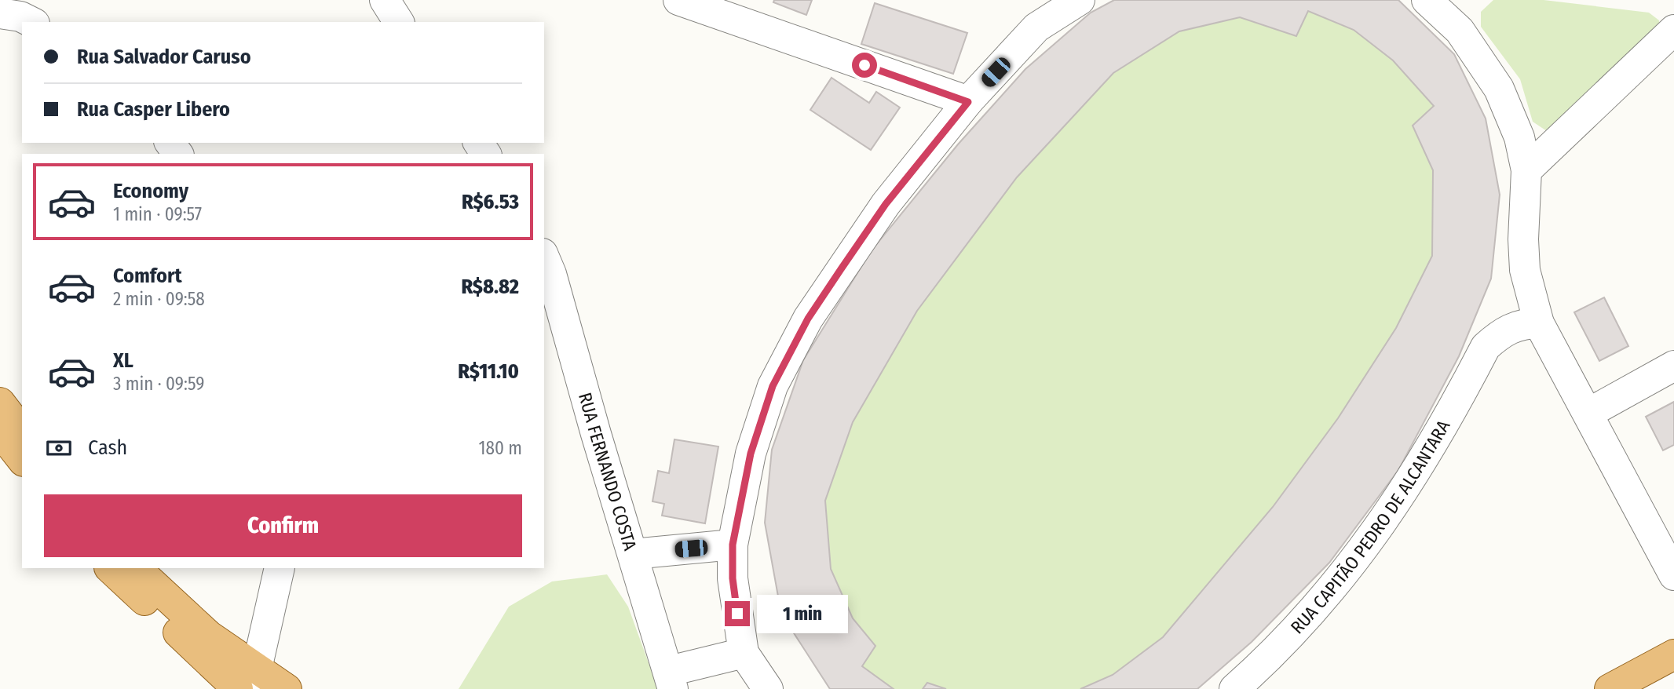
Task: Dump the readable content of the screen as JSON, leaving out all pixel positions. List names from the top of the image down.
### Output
{
  "streets": {
    "street": ["RUA FERNANDO COSTA", "RUA CAPITÃO PEDRO DE ALCANTARA"]
  },
  "page": {
    "banner": ["Rua Salvador Caruso", "Rua Casper Libero"],
    "list": [
      {
        "name": "Economy",
        "note": "1 min · 09:57",
        "value": "R$6.53"
      },
      {
        "name": "Comfort",
        "note": "2 min · 09:58",
        "value": "R$8.82"
      },
      {
        "name": "XL",
        "note": "3 min · 09:59",
        "value": "R$11.10"
      }
    ],
    "pay": ["Cash", "180 m"],
    "buttons": "Confirm",
    "bubble": "1 min"
  }
}
